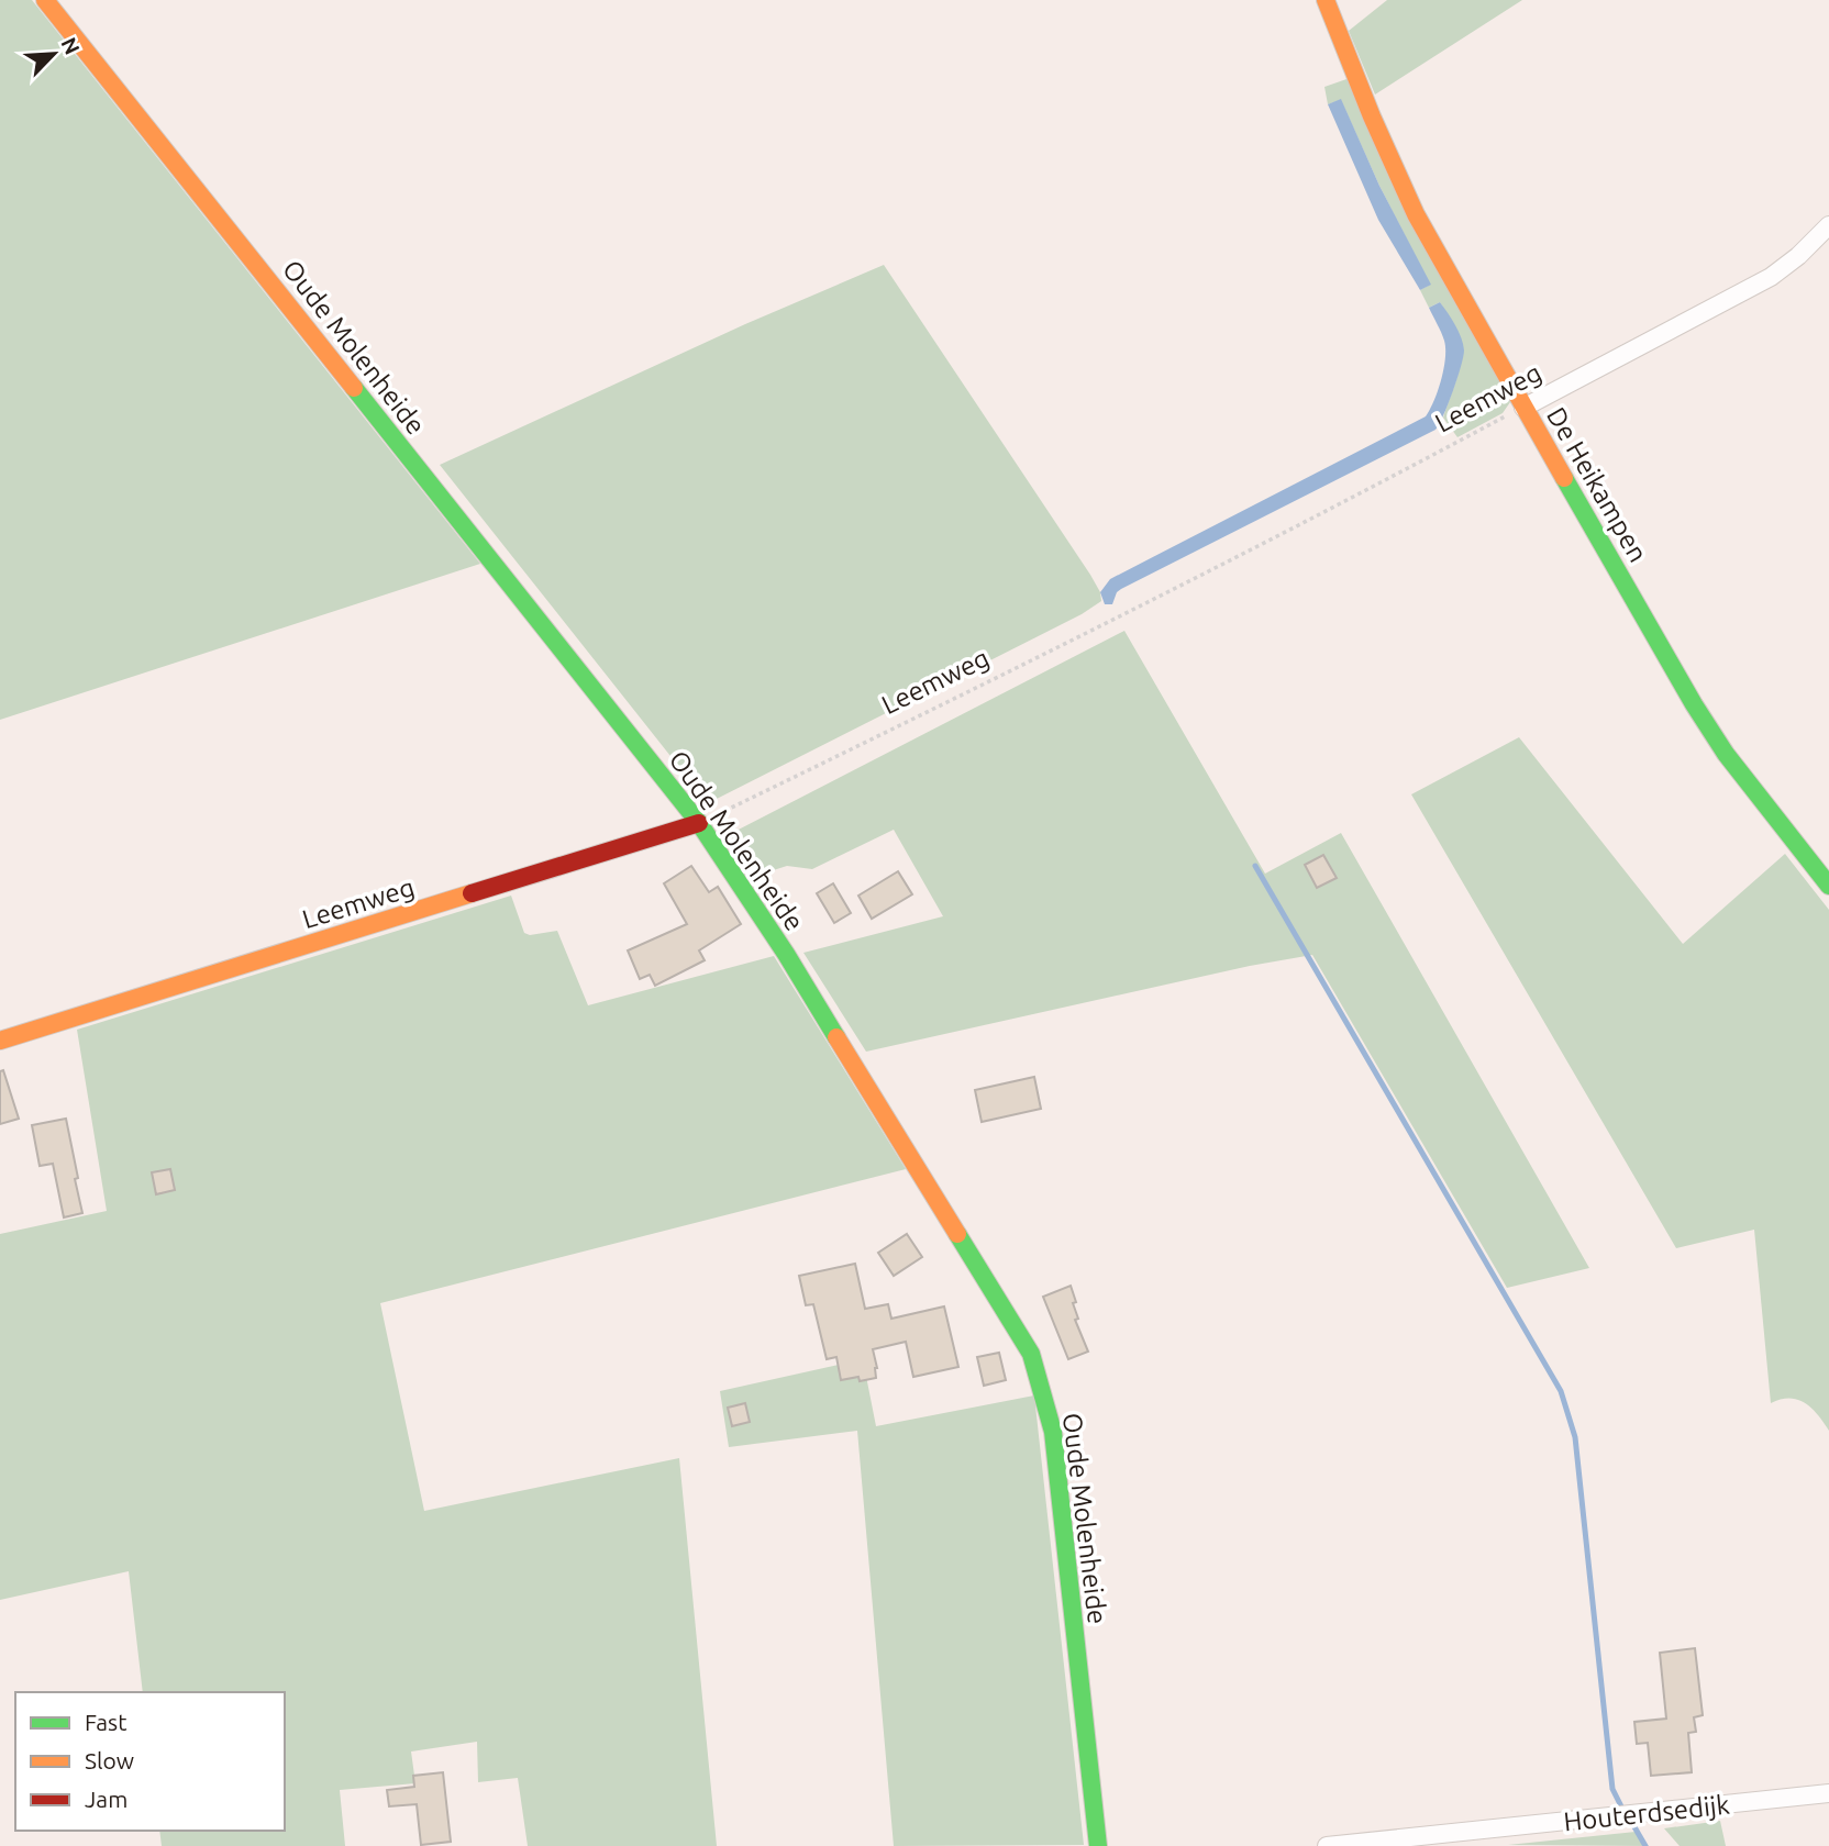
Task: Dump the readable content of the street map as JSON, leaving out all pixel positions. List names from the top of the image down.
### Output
{
  "streets": {
    "street": [
      "Oude Molenheide",
      "Leemweg",
      "De Heikampen",
      "Houterdsedijk"
    ]
  },
  "crossings": [
    ["Oude Molenheide", "Leemweg"],
    ["Leemweg", "De Heikampen"]
  ],
  "legend": ["Fast", "Slow", "Jam"],
  "north": "top right"
}
